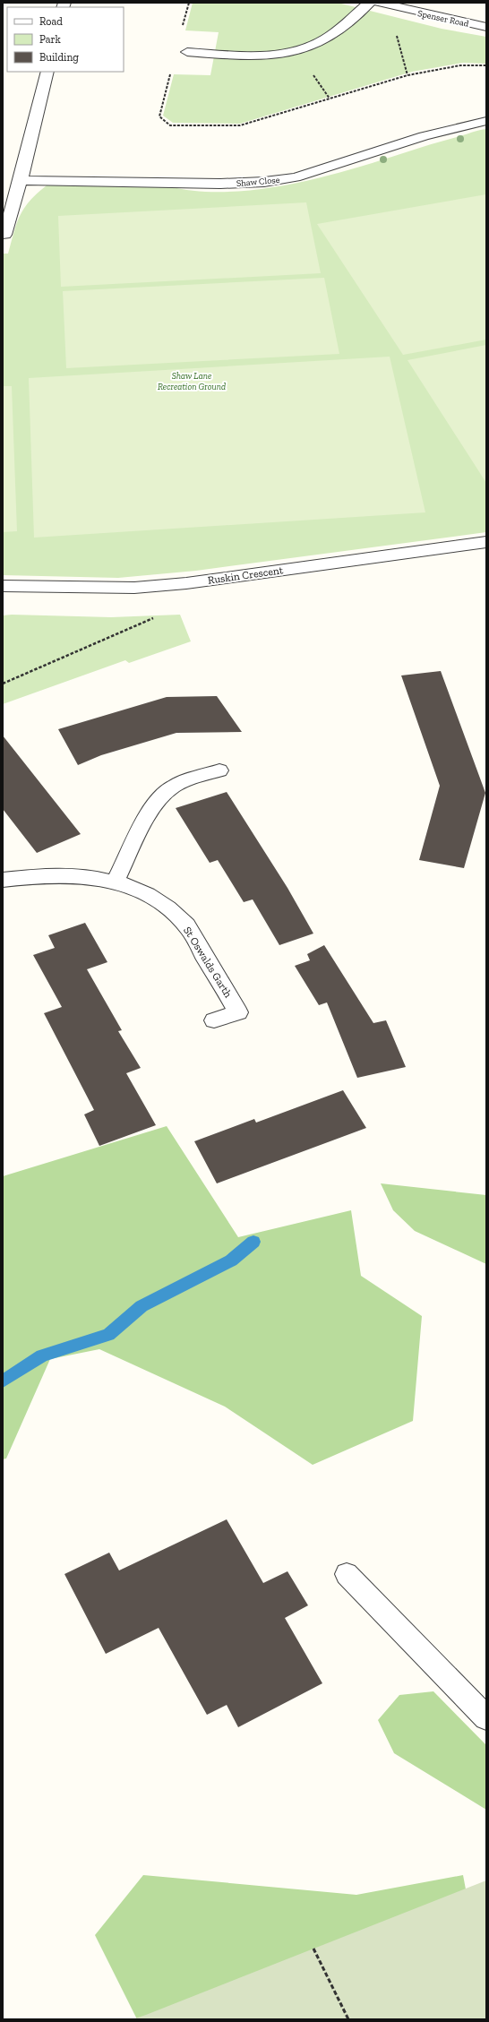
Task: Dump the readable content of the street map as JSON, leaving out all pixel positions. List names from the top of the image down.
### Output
{
  "streets": {
    "street": [
      "Spenser Road",
      "Shaw Close",
      "Ruskin Crescent",
      "St Oswalds Garth"
    ]
  },
  "parks": ["Shaw Lane Recreation Ground"],
  "legend": ["Road", "Park", "Building"]
}
